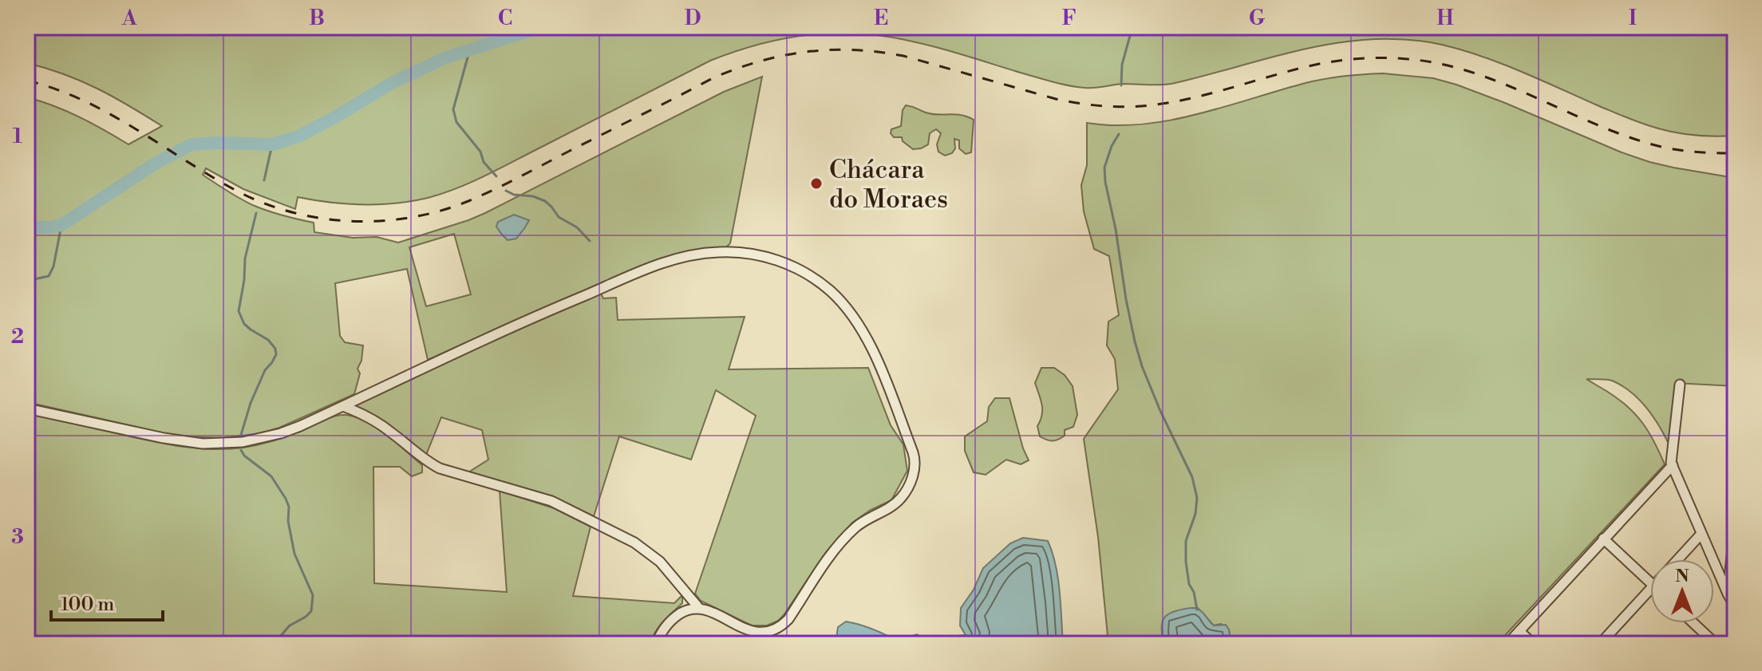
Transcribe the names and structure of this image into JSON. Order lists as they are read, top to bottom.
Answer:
{
  "places": ["Chácara do Moraes"],
  "scale_bar": "100 m",
  "north": "top",
  "grid": {
    "columns": [
      "A",
      "B",
      "C",
      "D",
      "E",
      "F",
      "G",
      "H",
      "I"
    ],
    "rows": ["1", "2", "3"]
  }
}
